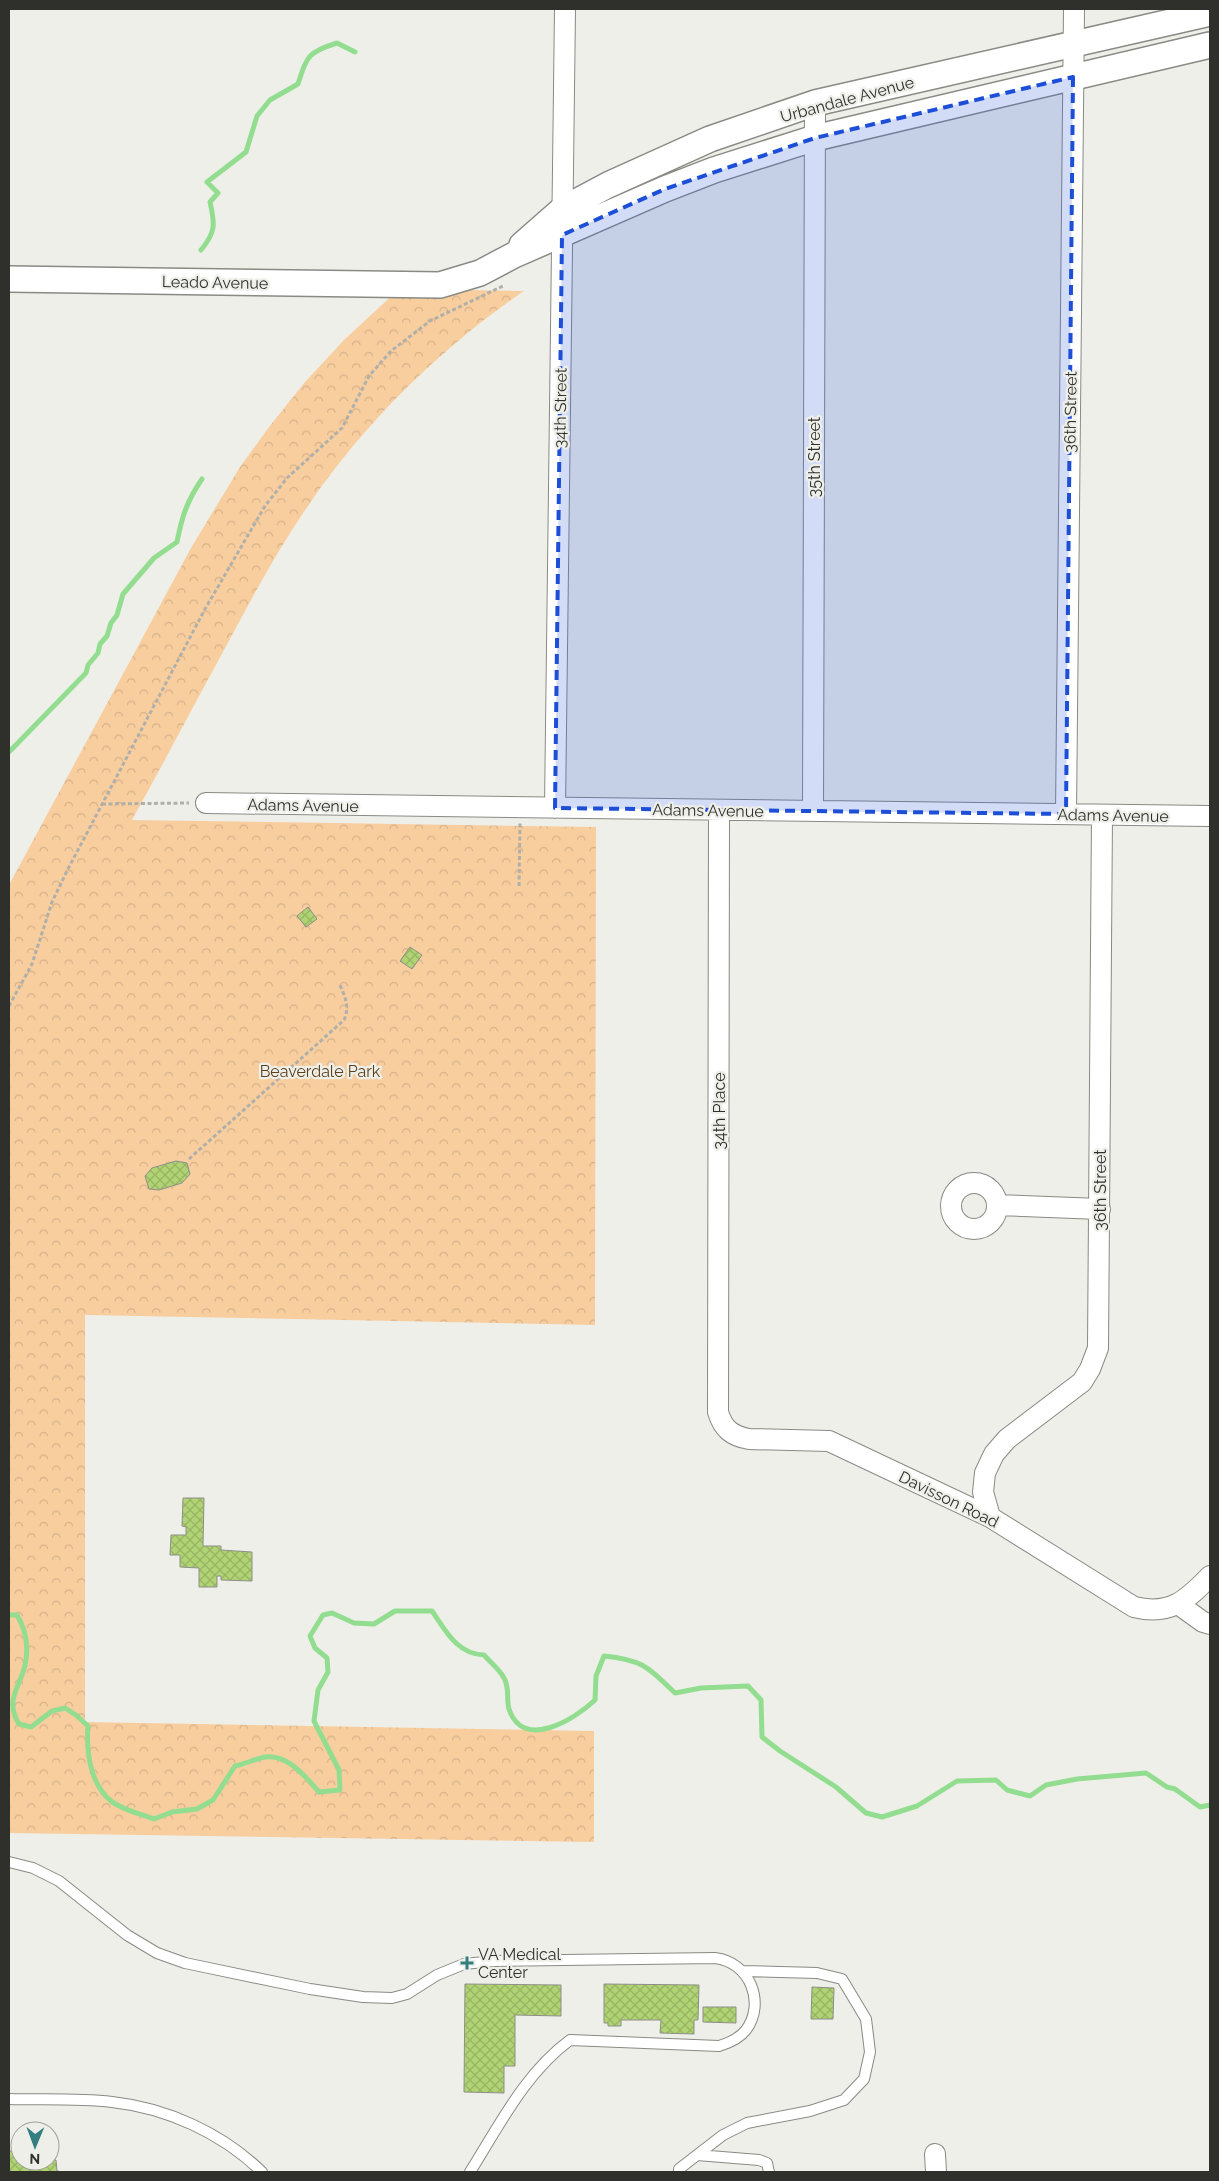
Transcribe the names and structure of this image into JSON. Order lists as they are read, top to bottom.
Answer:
{
  "streets": {
    "street": [
      "Urbandale Avenue",
      "Leado Avenue",
      "34th Street",
      "36th Street",
      "35th Street",
      "Adams Avenue",
      "34th Place",
      "Davisson Road"
    ]
  },
  "crossings": [
    ["Urbandale Avenue", "Leado Avenue"],
    ["Urbandale Avenue", "34th Street"],
    ["Urbandale Avenue", "36th Street"],
    ["Urbandale Avenue", "35th Street"],
    ["34th Street", "Adams Avenue"],
    ["36th Street", "Adams Avenue"],
    ["36th Street", "Davisson Road"],
    ["35th Street", "Adams Avenue"],
    ["Adams Avenue", "34th Place"],
    ["34th Place", "Davisson Road"]
  ],
  "parks": ["Beaverdale Park"],
  "places": {
    "health": ["VA Medical Center"]
  },
  "north": "bottom"
}
